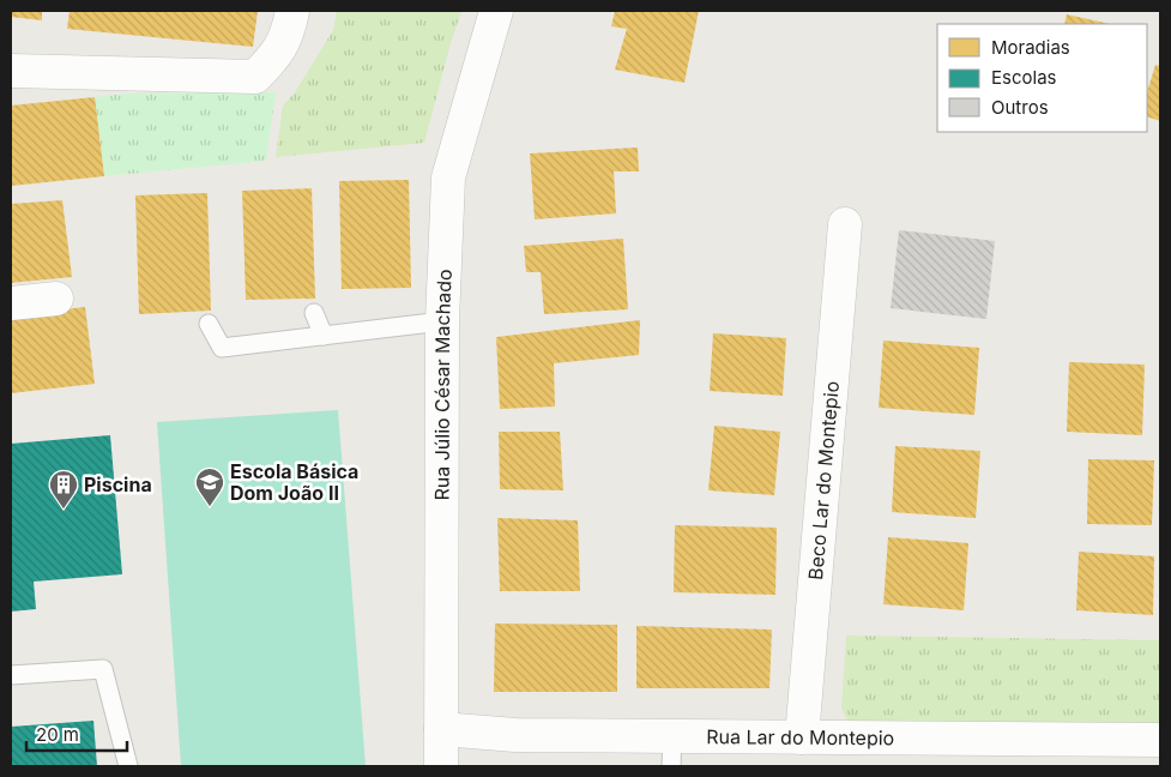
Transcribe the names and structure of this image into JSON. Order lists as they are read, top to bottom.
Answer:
{
  "streets": {
    "street": ["Rua Júlio César Machado", "Beco Lar do Montepio", "Rua Lar do Montepio"]
  },
  "crossings": [
    ["Rua Júlio César Machado", "Rua Lar do Montepio"],
    ["Beco Lar do Montepio", "Rua Lar do Montepio"]
  ],
  "places": {
    "school or university": ["Escola Básica Dom João II"],
    "building": ["Piscina"]
  },
  "legend": ["Moradias", "Escolas", "Outros"],
  "scale_bar": "20 m"
}
